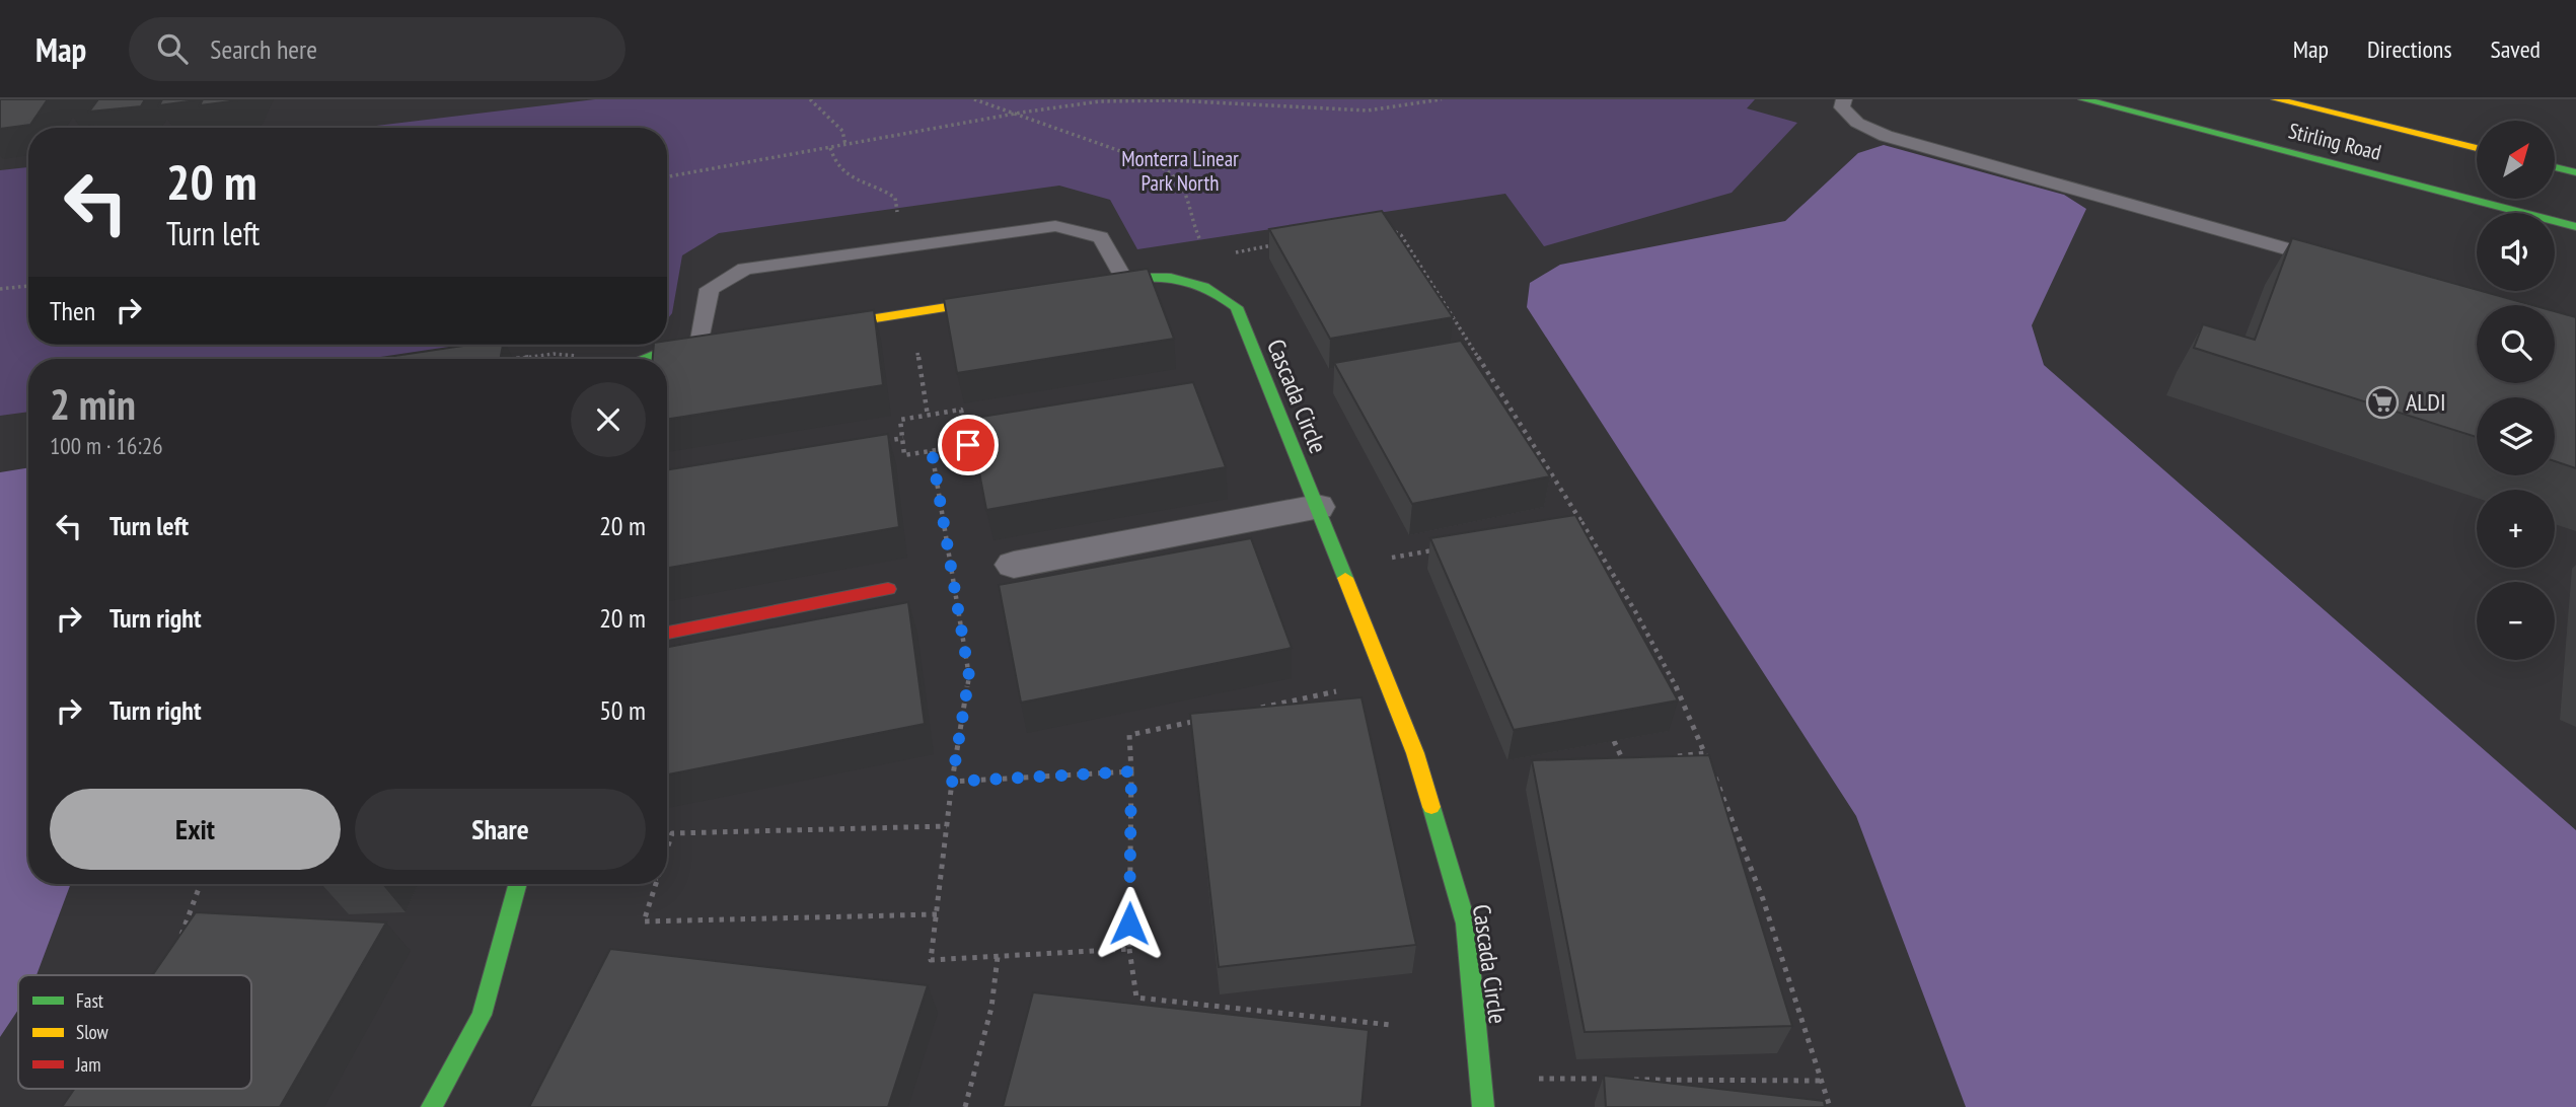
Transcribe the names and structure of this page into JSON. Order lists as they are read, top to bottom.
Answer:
{
  "streets": {
    "street": ["Stirling Road", "Cascada Circle"]
  },
  "parks": ["Monterra Linear Park North"],
  "places": {
    "supermarket": ["ALDI"]
  },
  "legend": ["Fast", "Slow", "Jam"],
  "north": "top right",
  "page": {
    "header": "Map",
    "search": "Search here",
    "nav": ["Map", "Directions", "Saved"],
    "map_buttons": ["+", "−"],
    "turn": ["20 m", "Turn left"],
    "then": "Then",
    "heading": ["2 min", "100 m · 16:26"],
    "list": [
      {
        "name": "Turn left",
        "value": "20 m"
      },
      {
        "name": "Turn right",
        "value": "20 m"
      },
      {
        "name": "Turn right",
        "value": "50 m"
      }
    ],
    "buttons": ["Exit", "Share"]
  }
}
